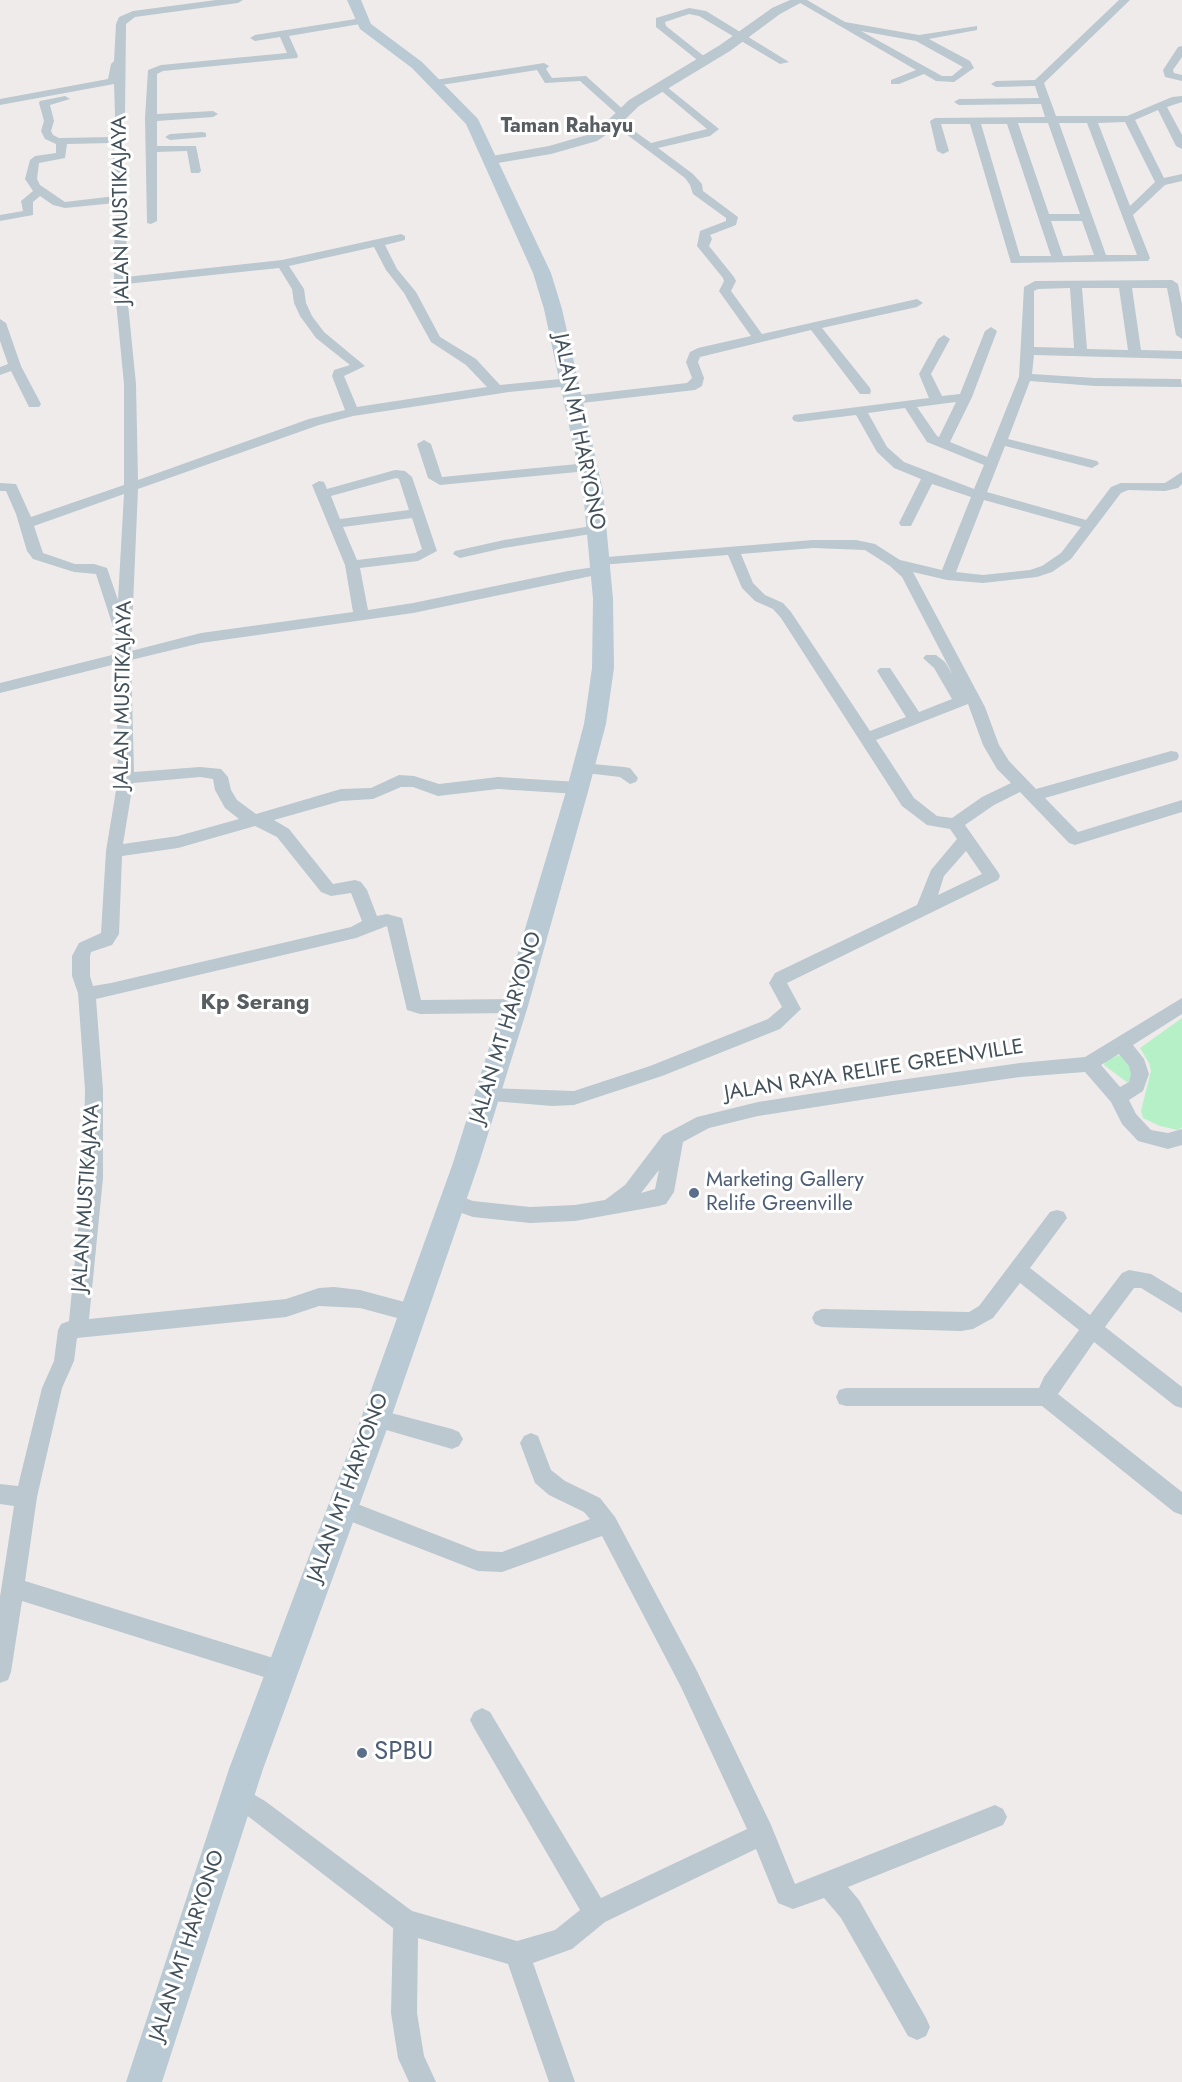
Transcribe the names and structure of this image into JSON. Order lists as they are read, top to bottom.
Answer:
{
  "streets": {
    "main road": ["JALAN MT HARYONO"],
    "street": ["JALAN MUSTIKAJAYA", "JALAN RAYA RELIFE GREENVILLE"]
  },
  "crossings": [
    ["JALAN MT HARYONO", "JALAN RAYA RELIFE GREENVILLE"]
  ],
  "districts": ["Taman Rahayu", "Kp Serang"],
  "places": ["Marketing Gallery Relife Greenville", "SPBU"]
}
